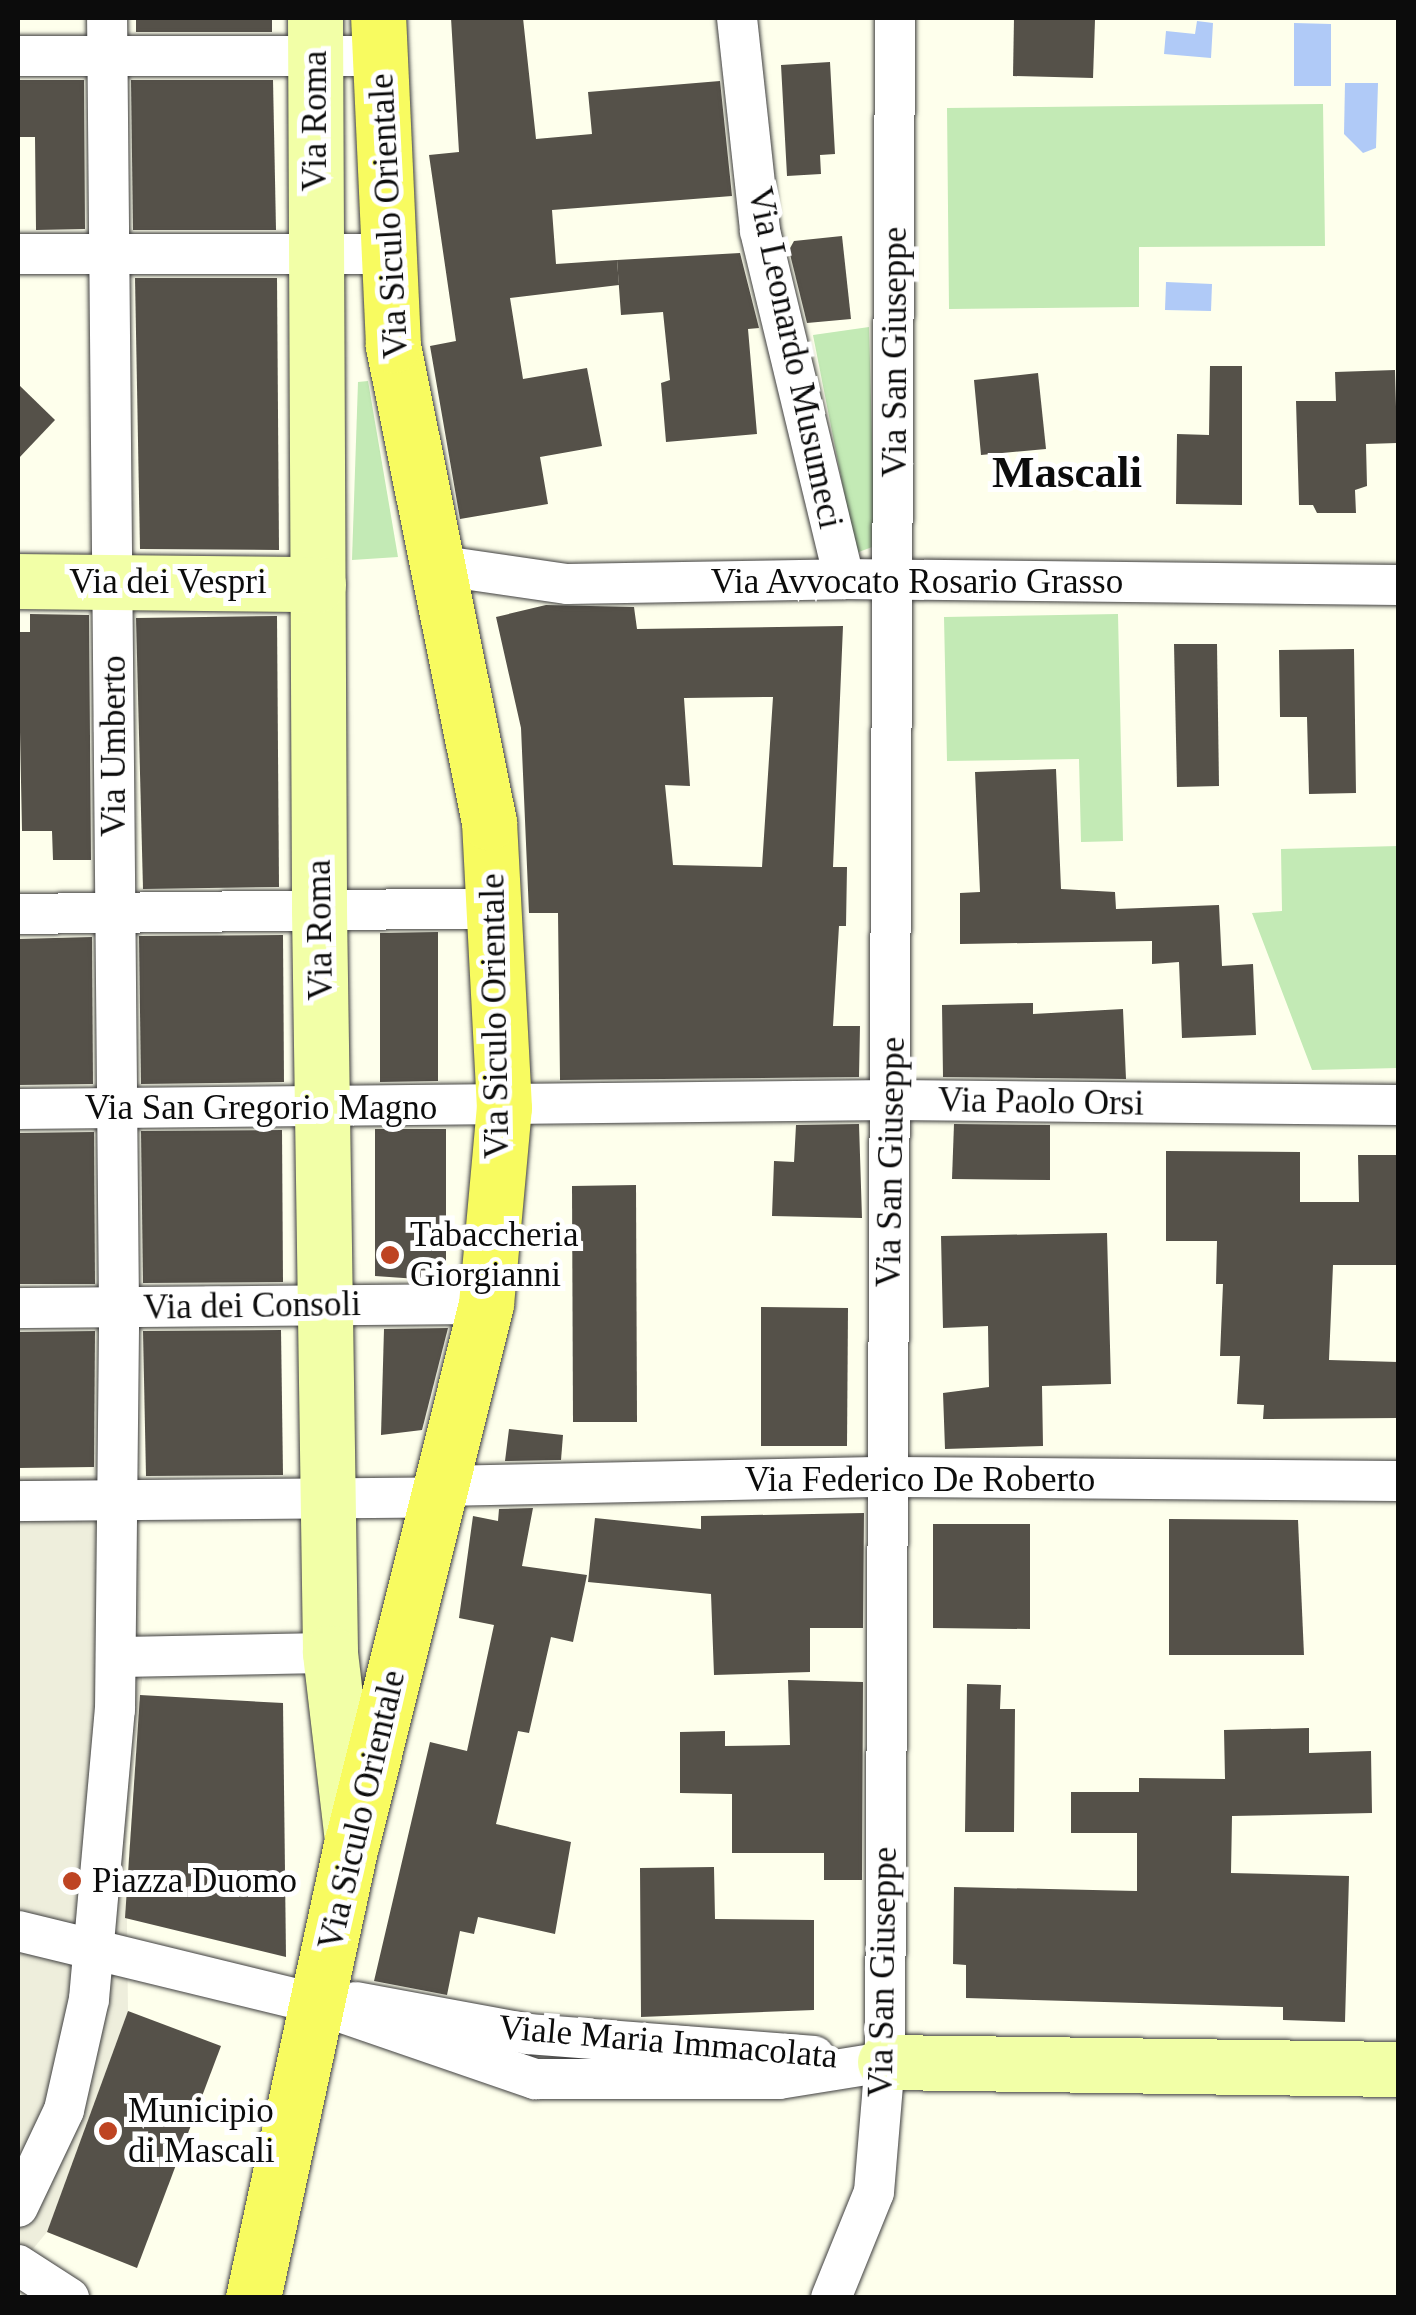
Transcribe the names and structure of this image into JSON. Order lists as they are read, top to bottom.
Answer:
{
  "streets": {
    "main road": ["Via Siculo Orientale"],
    "street": [
      "Via Roma",
      "Via San Giuseppe",
      "Via Leonardo Musumeci",
      "Via dei Vespri",
      "Via Avvocato Rosario Grasso",
      "Via Umberto",
      "Via Paolo Orsi",
      "Via San Gregorio Magno",
      "Via dei Consoli",
      "Via Federico De Roberto",
      "Viale Maria Immacolata"
    ]
  },
  "crossings": [
    ["Via Roma", "Via Siculo Orientale"],
    ["Via Roma", "Via dei Vespri"],
    ["Via Roma", "Via San Gregorio Magno"],
    ["Via Roma", "Via dei Consoli"],
    ["Via Roma", "Via Federico De Roberto"],
    ["Via Siculo Orientale", "Via Avvocato Rosario Grasso"],
    ["Via Siculo Orientale", "Via Paolo Orsi"],
    ["Via Siculo Orientale", "Via San Gregorio Magno"],
    ["Via Siculo Orientale", "Via dei Consoli"],
    ["Via Siculo Orientale", "Via Federico De Roberto"],
    ["Via Siculo Orientale", "Viale Maria Immacolata"],
    ["Via San Giuseppe", "Via Avvocato Rosario Grasso"],
    ["Via San Giuseppe", "Via Paolo Orsi"],
    ["Via San Giuseppe", "Via Federico De Roberto"],
    ["Via San Giuseppe", "Viale Maria Immacolata"],
    ["Via Leonardo Musumeci", "Via Avvocato Rosario Grasso"],
    ["Via dei Vespri", "Via Umberto"],
    ["Via Umberto", "Via San Gregorio Magno"],
    ["Via Umberto", "Via dei Consoli"],
    ["Via Umberto", "Via Federico De Roberto"],
    ["Via Umberto", "Viale Maria Immacolata"],
    ["Via Paolo Orsi", "Via San Gregorio Magno"]
  ],
  "districts": ["Mascali"],
  "places": ["Tabaccheria Giorgianni", "Piazza Duomo", "Municipio di Mascali"]
}
